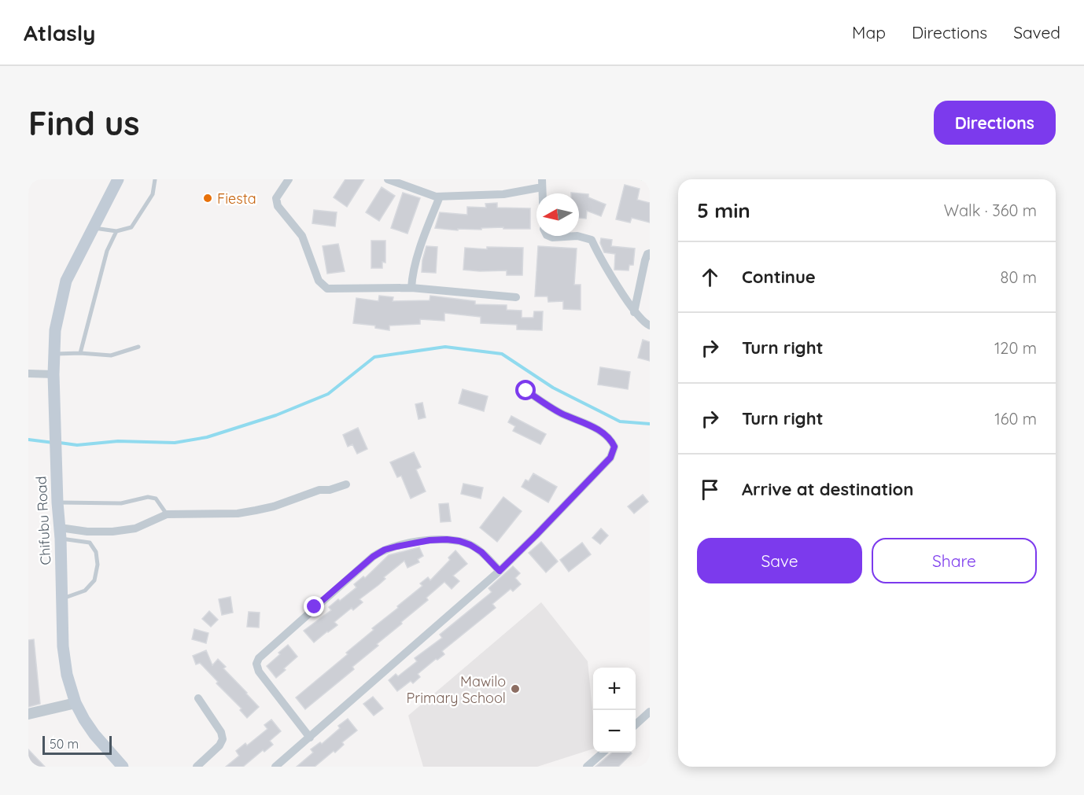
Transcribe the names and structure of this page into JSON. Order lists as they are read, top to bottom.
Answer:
{
  "streets": {
    "main road": ["Chifubu Road"]
  },
  "places": ["Fiesta", "Mawilo Primary School"],
  "scale_bar": "50 m",
  "north": "left",
  "page": {
    "header": "Atlasly",
    "nav": ["Map", "Directions", "Saved"],
    "buttons": [
      "Directions",
      ["Save", "Share"]
    ],
    "title": "Find us",
    "heading": ["5 min", "Walk · 360 m"],
    "list": [
      ["Continue", "80 m"],
      ["Turn right", "120 m"],
      ["Turn right", "160 m"],
      "Arrive at destination"
    ],
    "map_buttons": ["+", "−"],
    "scale": "50 m"
  }
}
